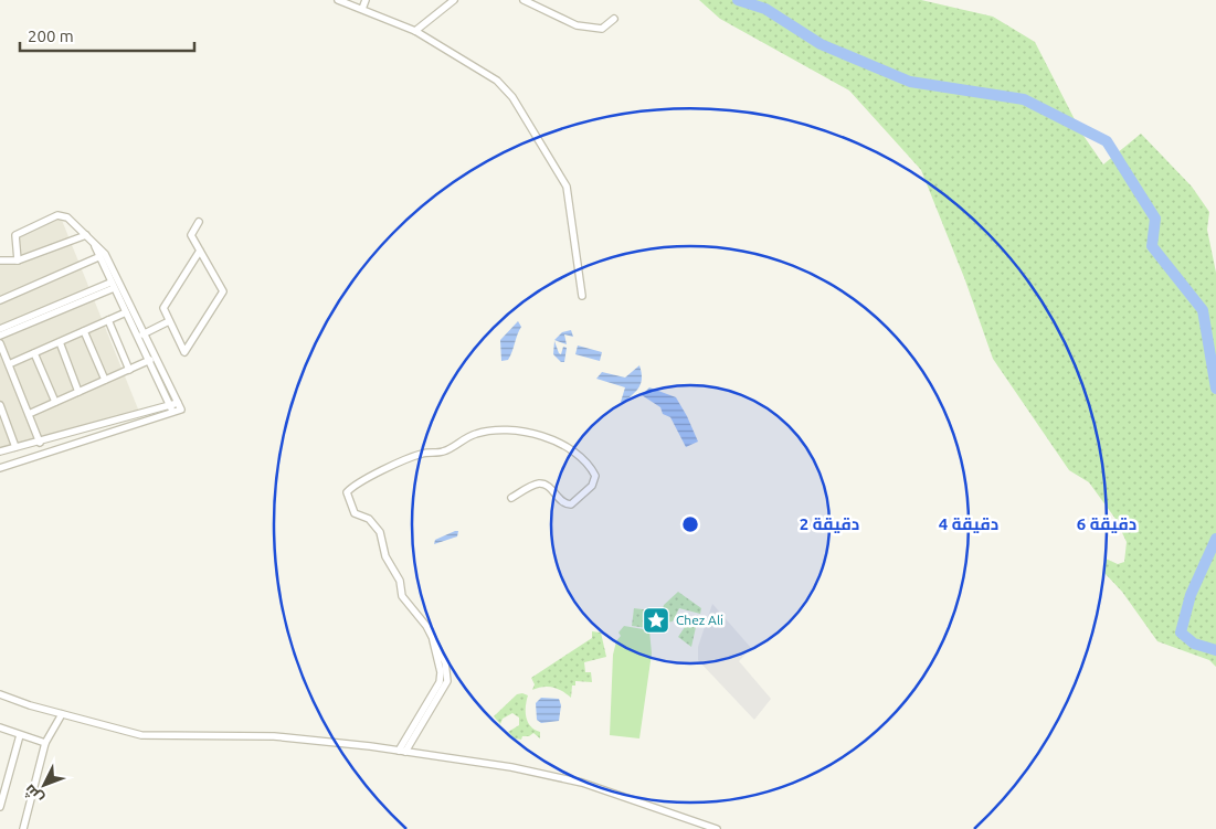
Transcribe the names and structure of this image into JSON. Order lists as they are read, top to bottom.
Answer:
{
  "places": {
    "place": ["Chez Ali"]
  },
  "scale_bar": "200 m",
  "north": "bottom left",
  "rings": ["2 دقيقة", "4 دقيقة", "6 دقيقة"]
}
